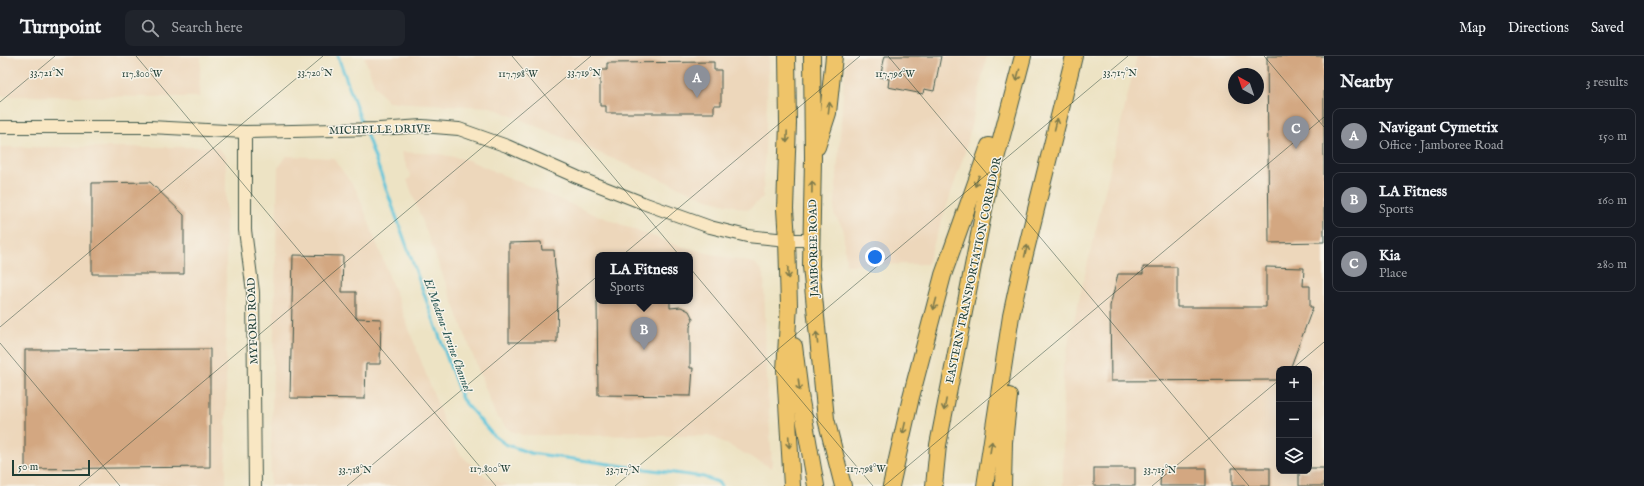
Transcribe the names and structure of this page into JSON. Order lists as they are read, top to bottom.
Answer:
{
  "streets": {
    "highway": ["JAMBOREE ROAD", "EASTERN TRANSPORTATION CORRIDOR"],
    "street": ["MICHELLE DRIVE", "MYFORD ROAD"]
  },
  "crossings": [
    ["MICHELLE DRIVE", "JAMBOREE ROAD"],
    ["MICHELLE DRIVE", "MYFORD ROAD"]
  ],
  "water": ["El Modena-Irvine Channel"],
  "scale_bar": "50 m",
  "north": "top left",
  "page": {
    "header": "Turnpoint",
    "search": "Search here",
    "nav": ["Map", "Directions", "Saved"],
    "heading": ["Nearby", "3 results"],
    "pins": ["A", "C", "B"],
    "list": [
      {
        "mark": "A",
        "name": "Navigant Cymetrix",
        "note": "Office · Jamboree Road",
        "value": "150 m"
      },
      {
        "mark": "B",
        "name": "LA Fitness",
        "note": "Sports",
        "value": "160 m"
      },
      {
        "mark": "C",
        "name": "Kia",
        "note": "Place",
        "value": "280 m"
      }
    ],
    "popup": ["LA Fitness", "Sports"],
    "map_buttons": ["+", "−"],
    "scale": "50 m"
  },
  "coordinates": [
    "33.721°N",
    "33.720°N",
    "33.719°N",
    "33.717°N",
    "117.800°W",
    "117.798°W",
    "117.796°W",
    "33.718°N",
    "33.715°N"
  ]
}
